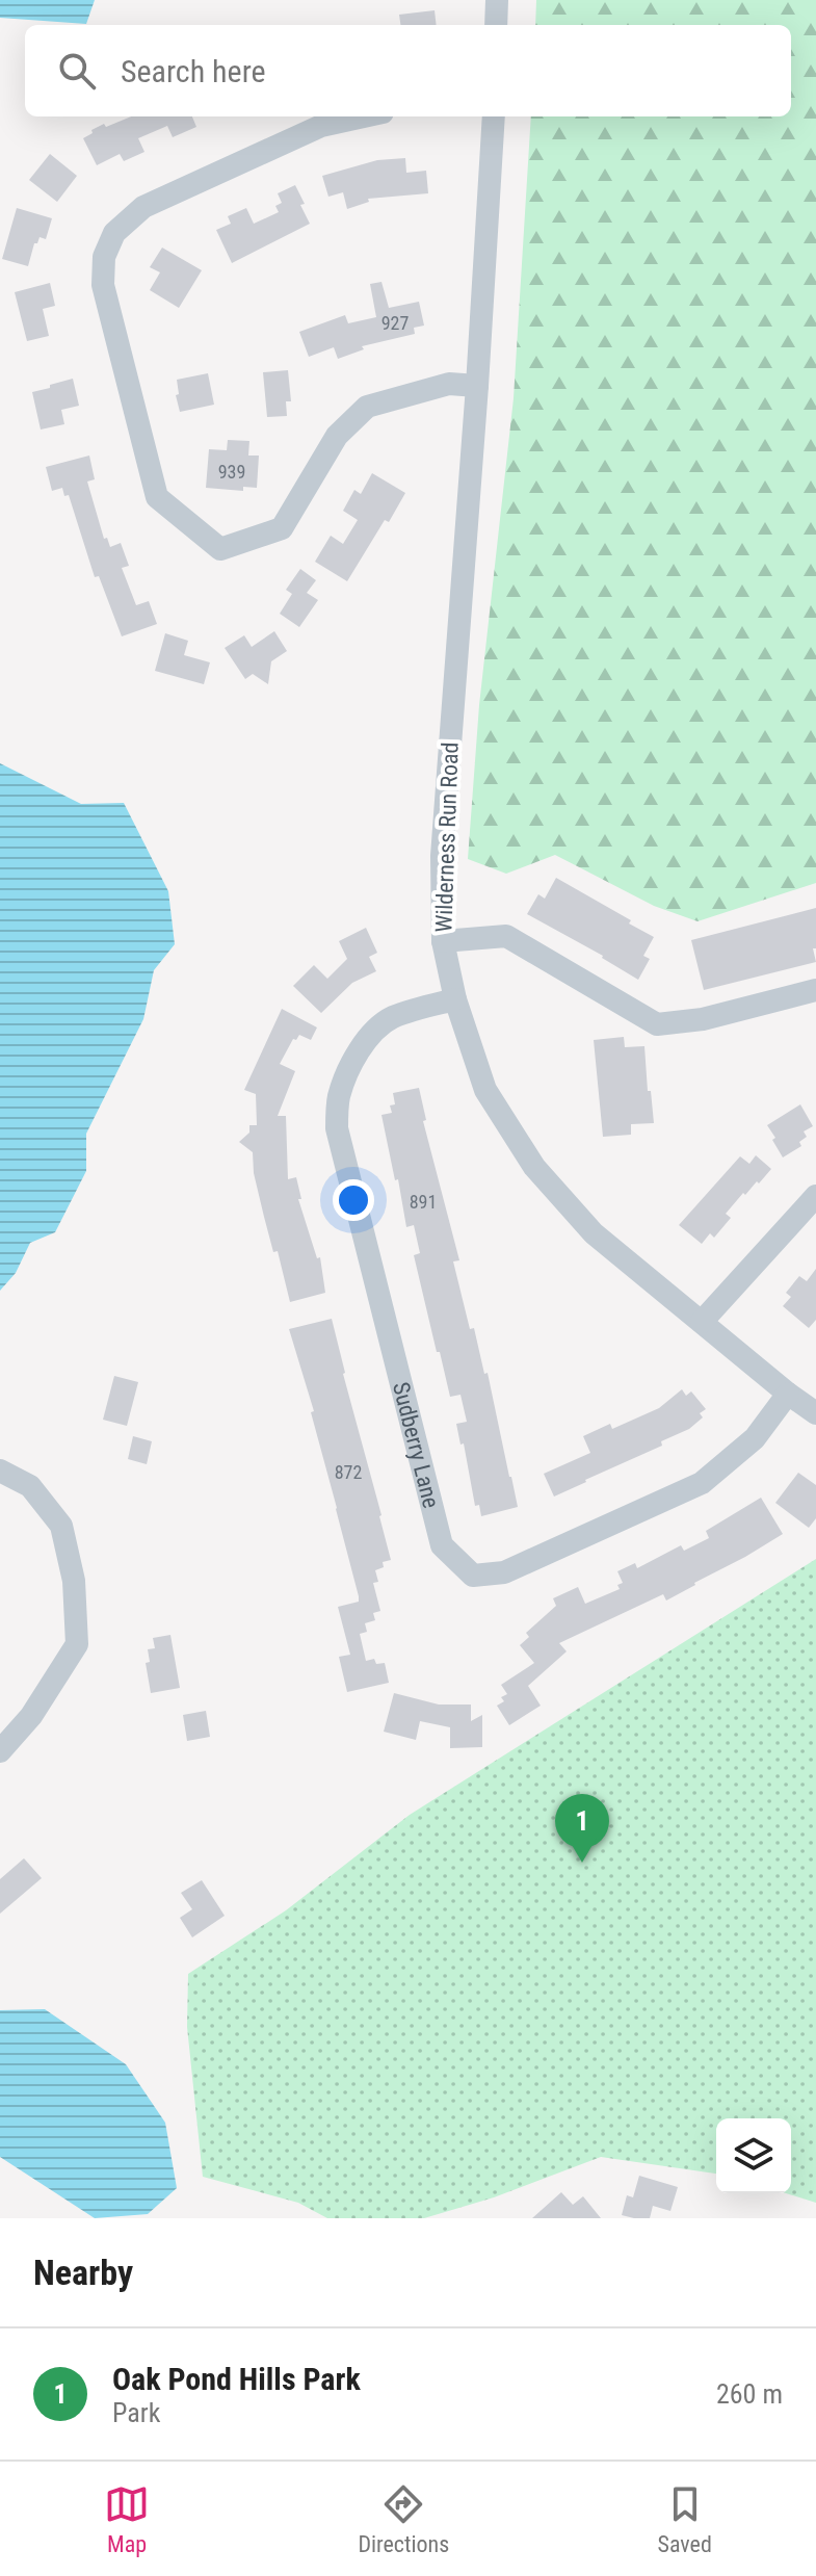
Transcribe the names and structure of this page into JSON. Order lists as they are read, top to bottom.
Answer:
{
  "streets": {
    "street": ["Wilderness Run Road", "Sudberry Lane"]
  },
  "crossings": [
    ["Wilderness Run Road", "Sudberry Lane"]
  ],
  "house_numbers": [
    "927",
    "939",
    "891",
    "872"
  ],
  "page": {
    "search": "Search here",
    "pins": "1",
    "heading": "Nearby",
    "list": [
      {
        "mark": "1",
        "name": "Oak Pond Hills Park",
        "note": "Park",
        "value": "260 m"
      }
    ],
    "nav": ["Map", "Directions", "Saved"]
  }
}
